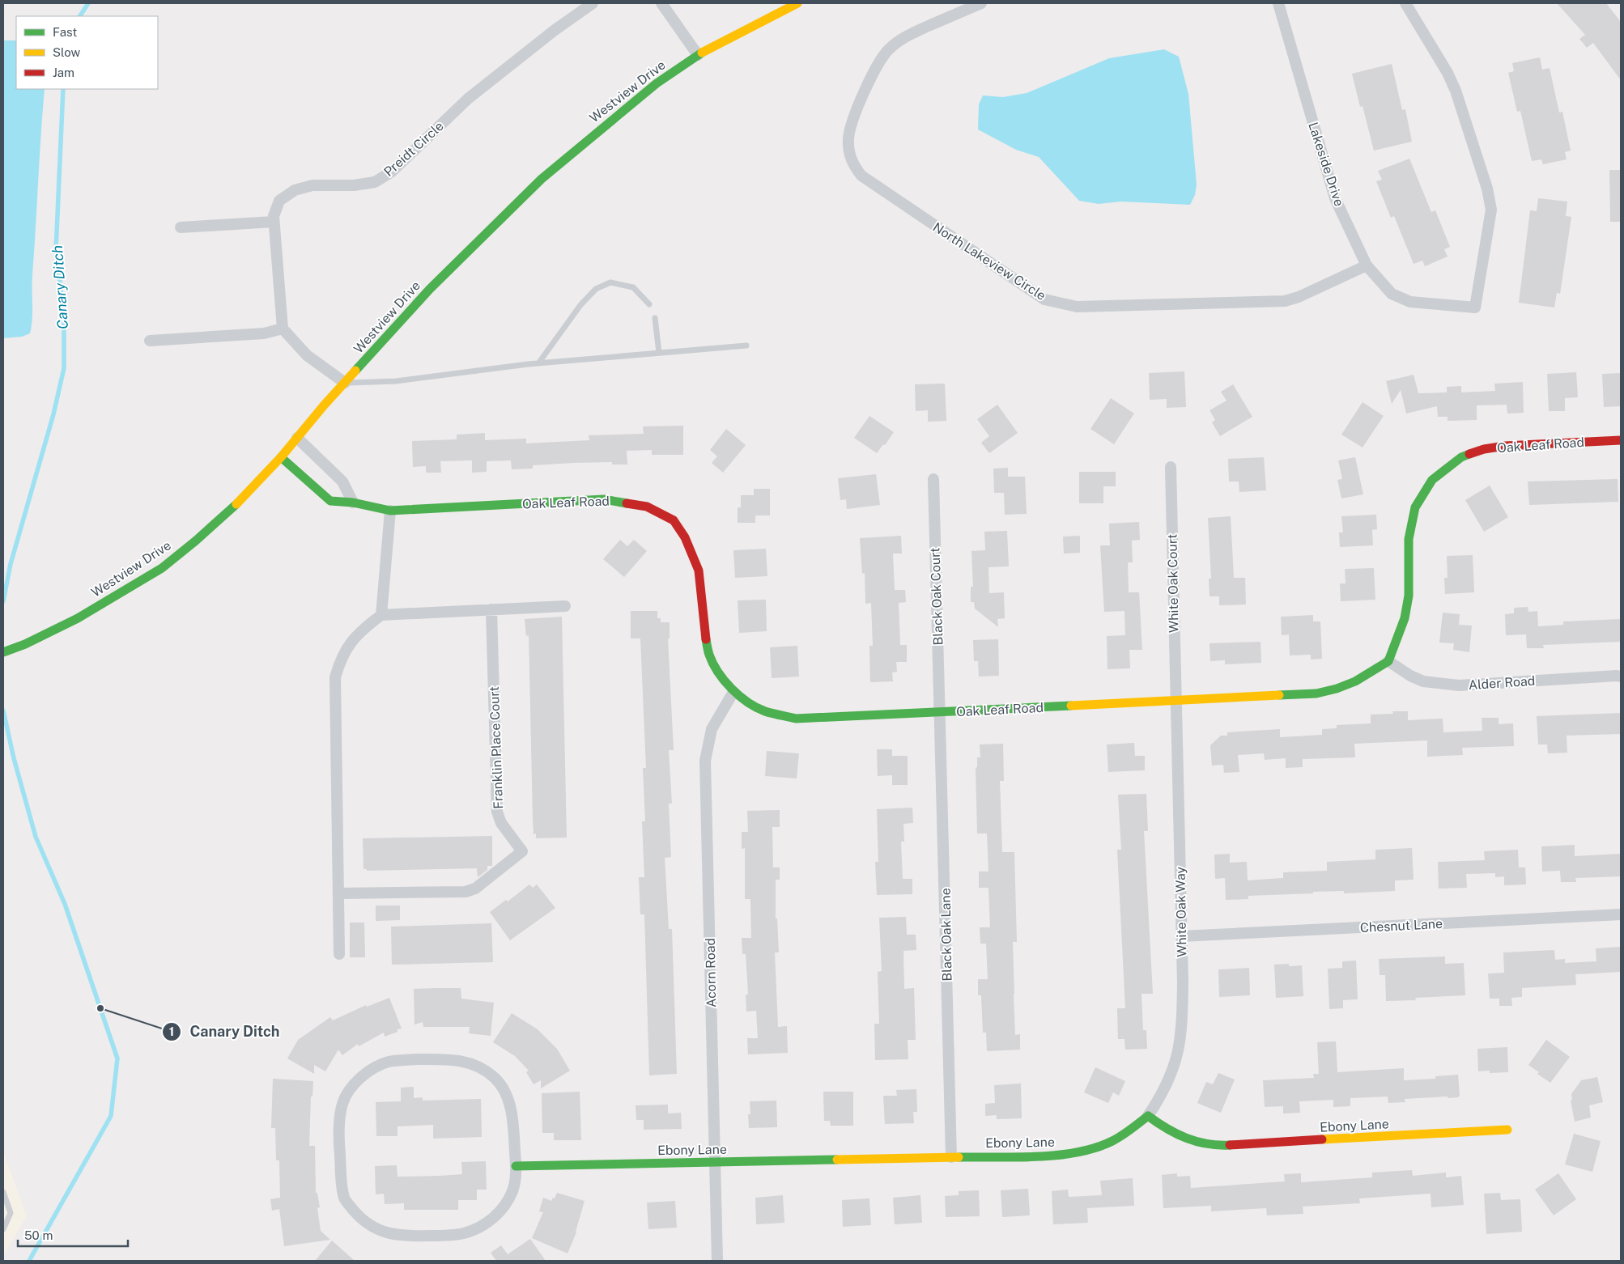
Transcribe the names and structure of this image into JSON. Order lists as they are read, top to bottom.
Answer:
{
  "streets": {
    "street": [
      "Westview Drive",
      "Preidt Circle",
      "Lakeside Drive",
      "North Lakeview Circle",
      "Oak Leaf Road",
      "White Oak Court",
      "Black Oak Court",
      "Alder Road",
      "Franklin Place Court",
      "White Oak Way",
      "Chesnut Lane",
      "Black Oak Lane",
      "Acorn Road",
      "Ebony Lane"
    ]
  },
  "crossings": [
    ["Westview Drive", "Oak Leaf Road"],
    ["Lakeside Drive", "North Lakeview Circle"],
    ["Oak Leaf Road", "White Oak Court"],
    ["Oak Leaf Road", "Black Oak Court"],
    ["Oak Leaf Road", "Alder Road"],
    ["Oak Leaf Road", "White Oak Way"],
    ["Oak Leaf Road", "Black Oak Lane"],
    ["Oak Leaf Road", "Acorn Road"],
    ["White Oak Court", "White Oak Way"],
    ["Black Oak Court", "Black Oak Lane"],
    ["White Oak Way", "Chesnut Lane"],
    ["White Oak Way", "Ebony Lane"],
    ["Black Oak Lane", "Ebony Lane"],
    ["Acorn Road", "Ebony Lane"]
  ],
  "water": ["Canary Ditch"],
  "places": ["Canary Ditch"],
  "legend": ["Fast", "Slow", "Jam"],
  "scale_bar": "50 m"
}
